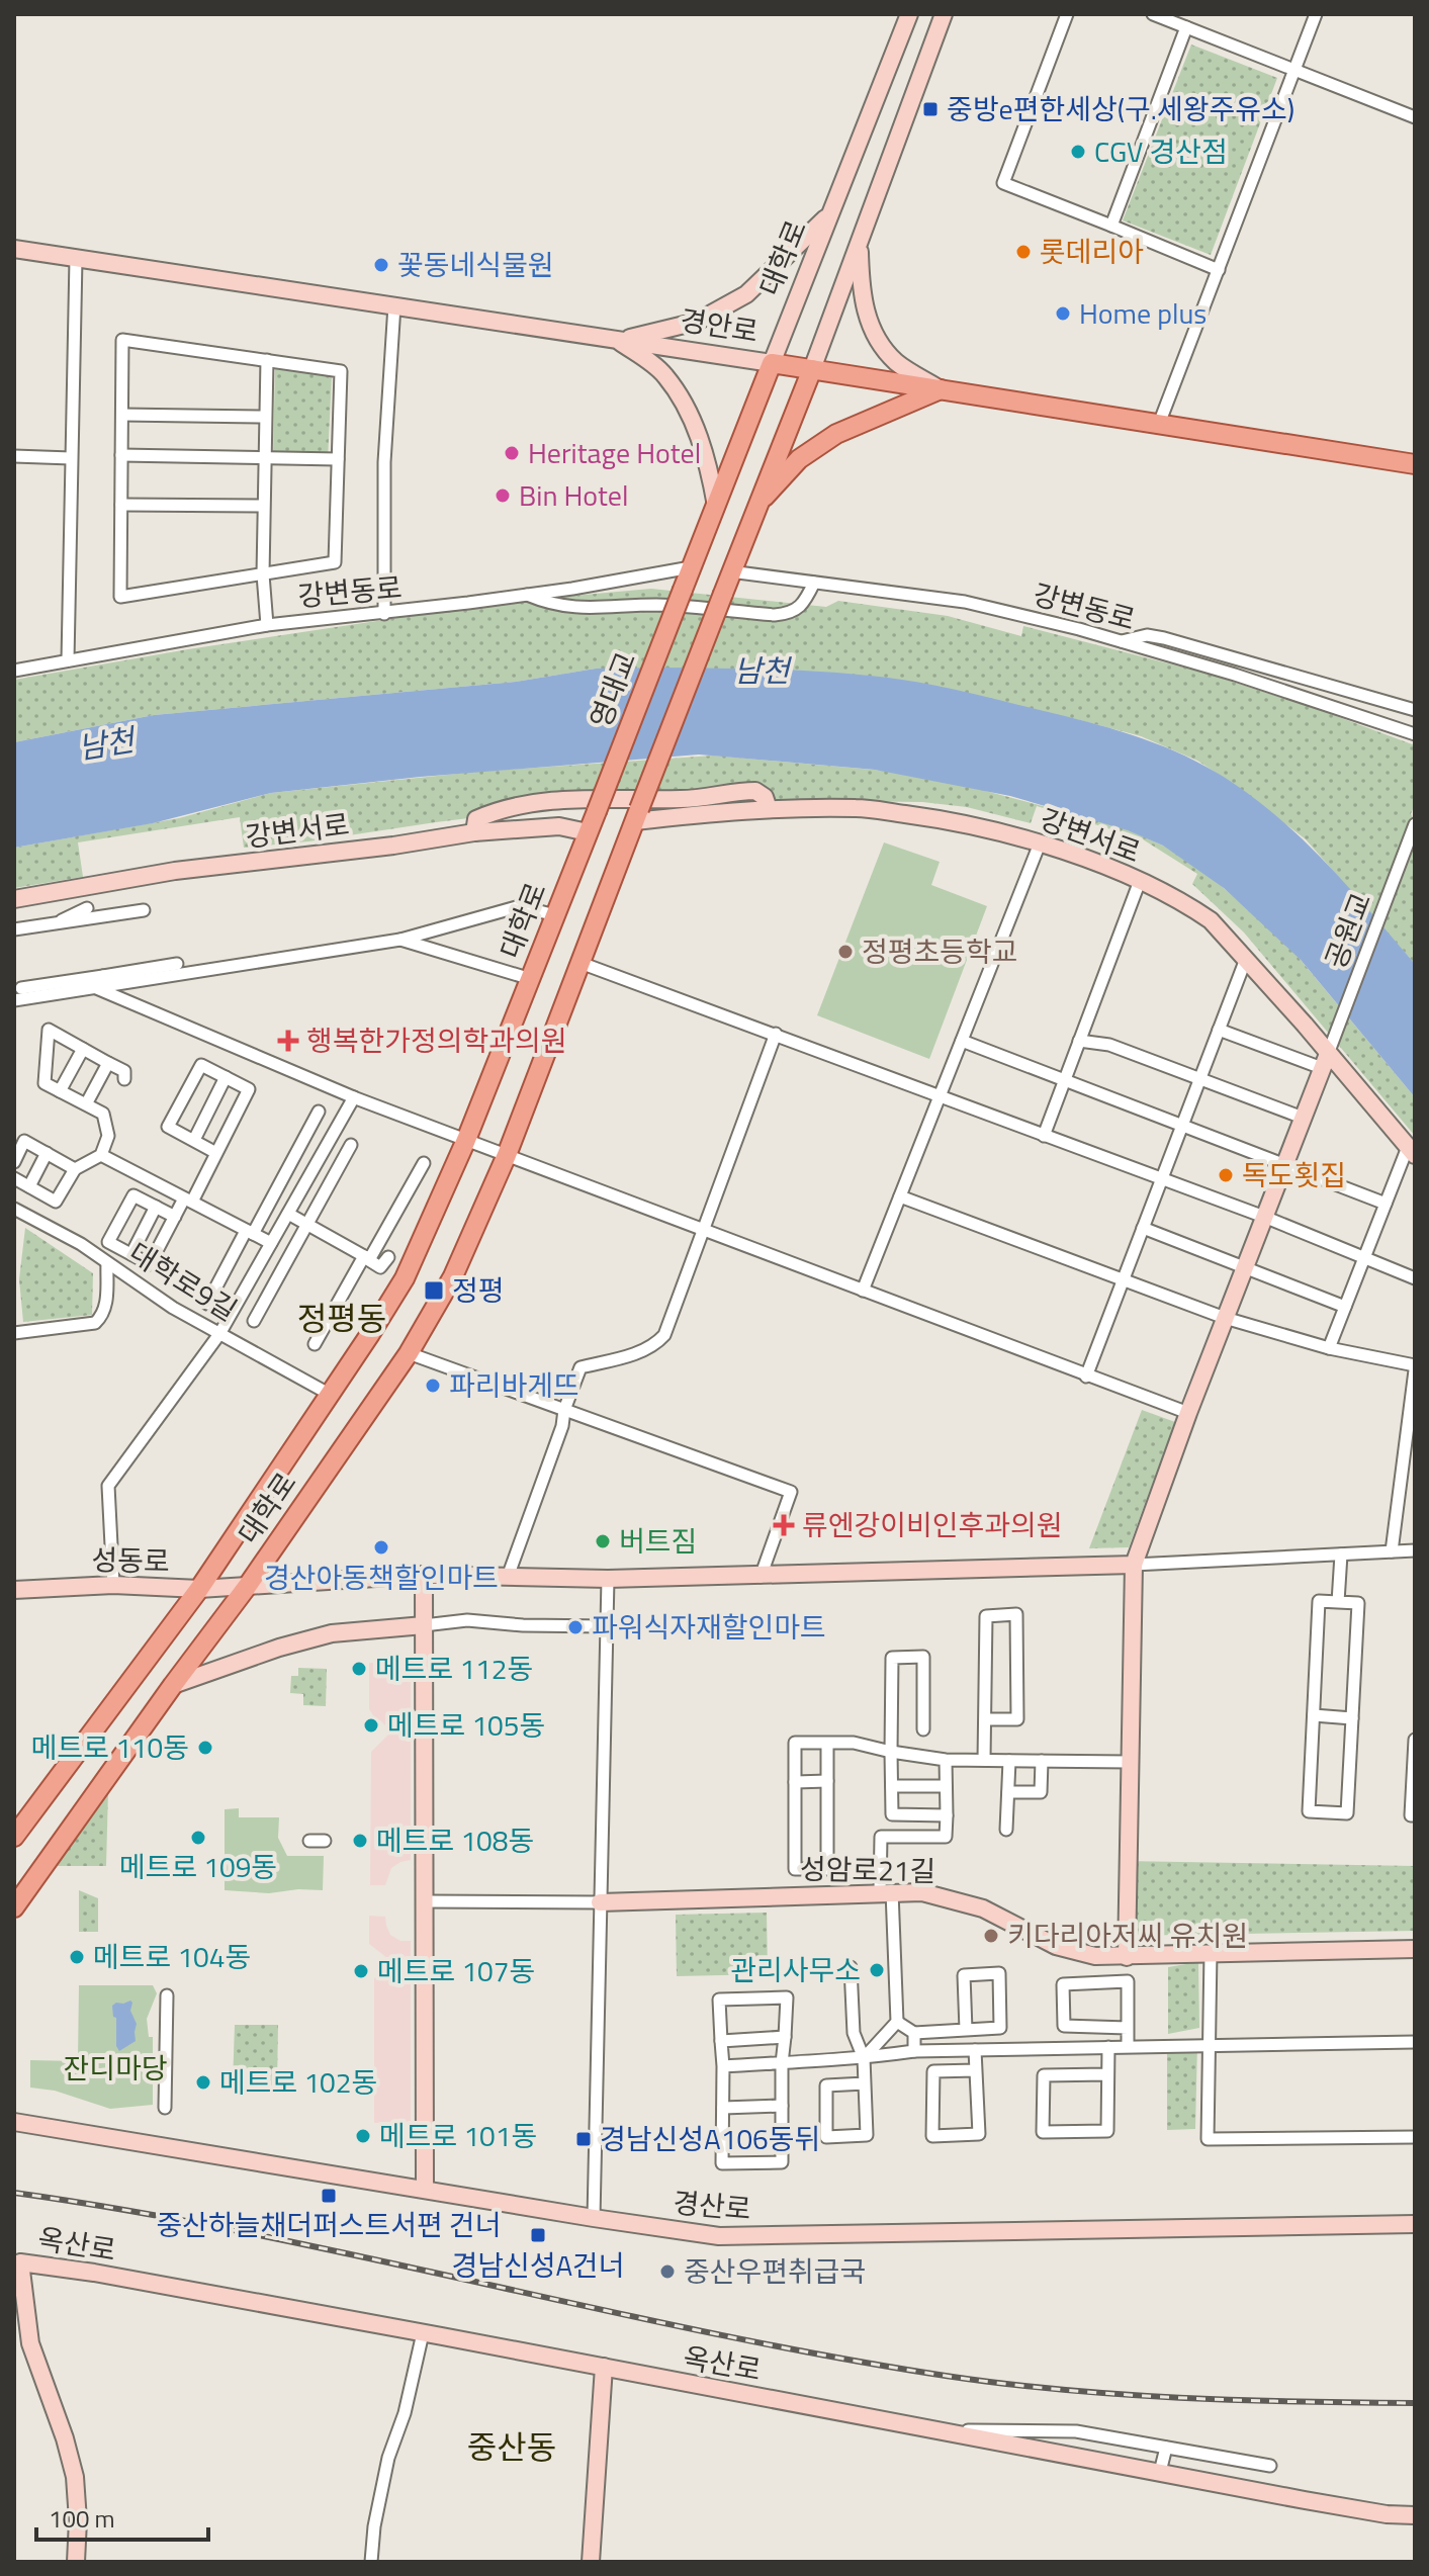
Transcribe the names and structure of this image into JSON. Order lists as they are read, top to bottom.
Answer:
{
  "streets": {
    "main road": ["대학로", "경안로", "영대교"],
    "street": [
      "강변동로",
      "강변서로",
      "공원교",
      "대학로9길",
      "성동로",
      "성암로21길",
      "경산로",
      "옥산로"
    ]
  },
  "crossings": [
    ["대학로", "경안로"],
    ["대학로", "강변동로"],
    ["대학로", "영대교"],
    ["대학로", "강변서로"],
    ["대학로", "대학로9길"],
    ["대학로", "성동로"],
    ["강변동로", "영대교"],
    ["강변서로", "공원교"]
  ],
  "districts": ["정평동", "중산동"],
  "water": ["남천"],
  "parks": ["잔디마당"],
  "places": {
    "transit": [
      "중방e편한세상(구.세왕주유소)",
      "정평",
      "경남신성A106동뒤",
      "중산하늘채더퍼스트서편 건너",
      "경남신성A건너"
    ],
    "other": [
      "CGV 경산점",
      "롯데리아",
      "꽃동네식물원",
      "Home plus",
      "Heritage Hotel",
      "Bin Hotel",
      "정평초등학교",
      "독도횟집",
      "파리바게뜨",
      "버트짐",
      "경산아동책할인마트",
      "파워식자재할인마트",
      "메트로 112동",
      "메트로 105동",
      "메트로 110동",
      "메트로 109동",
      "메트로 108동",
      "키다리아저씨 유치원",
      "메트로 104동",
      "관리사무소",
      "메트로 107동",
      "메트로 102동",
      "메트로 101동",
      "중산우편취급국"
    ],
    "health": ["행복한가정의학과의원", "류엔강이비인후과의원"]
  },
  "scale_bar": "100 m"
}
